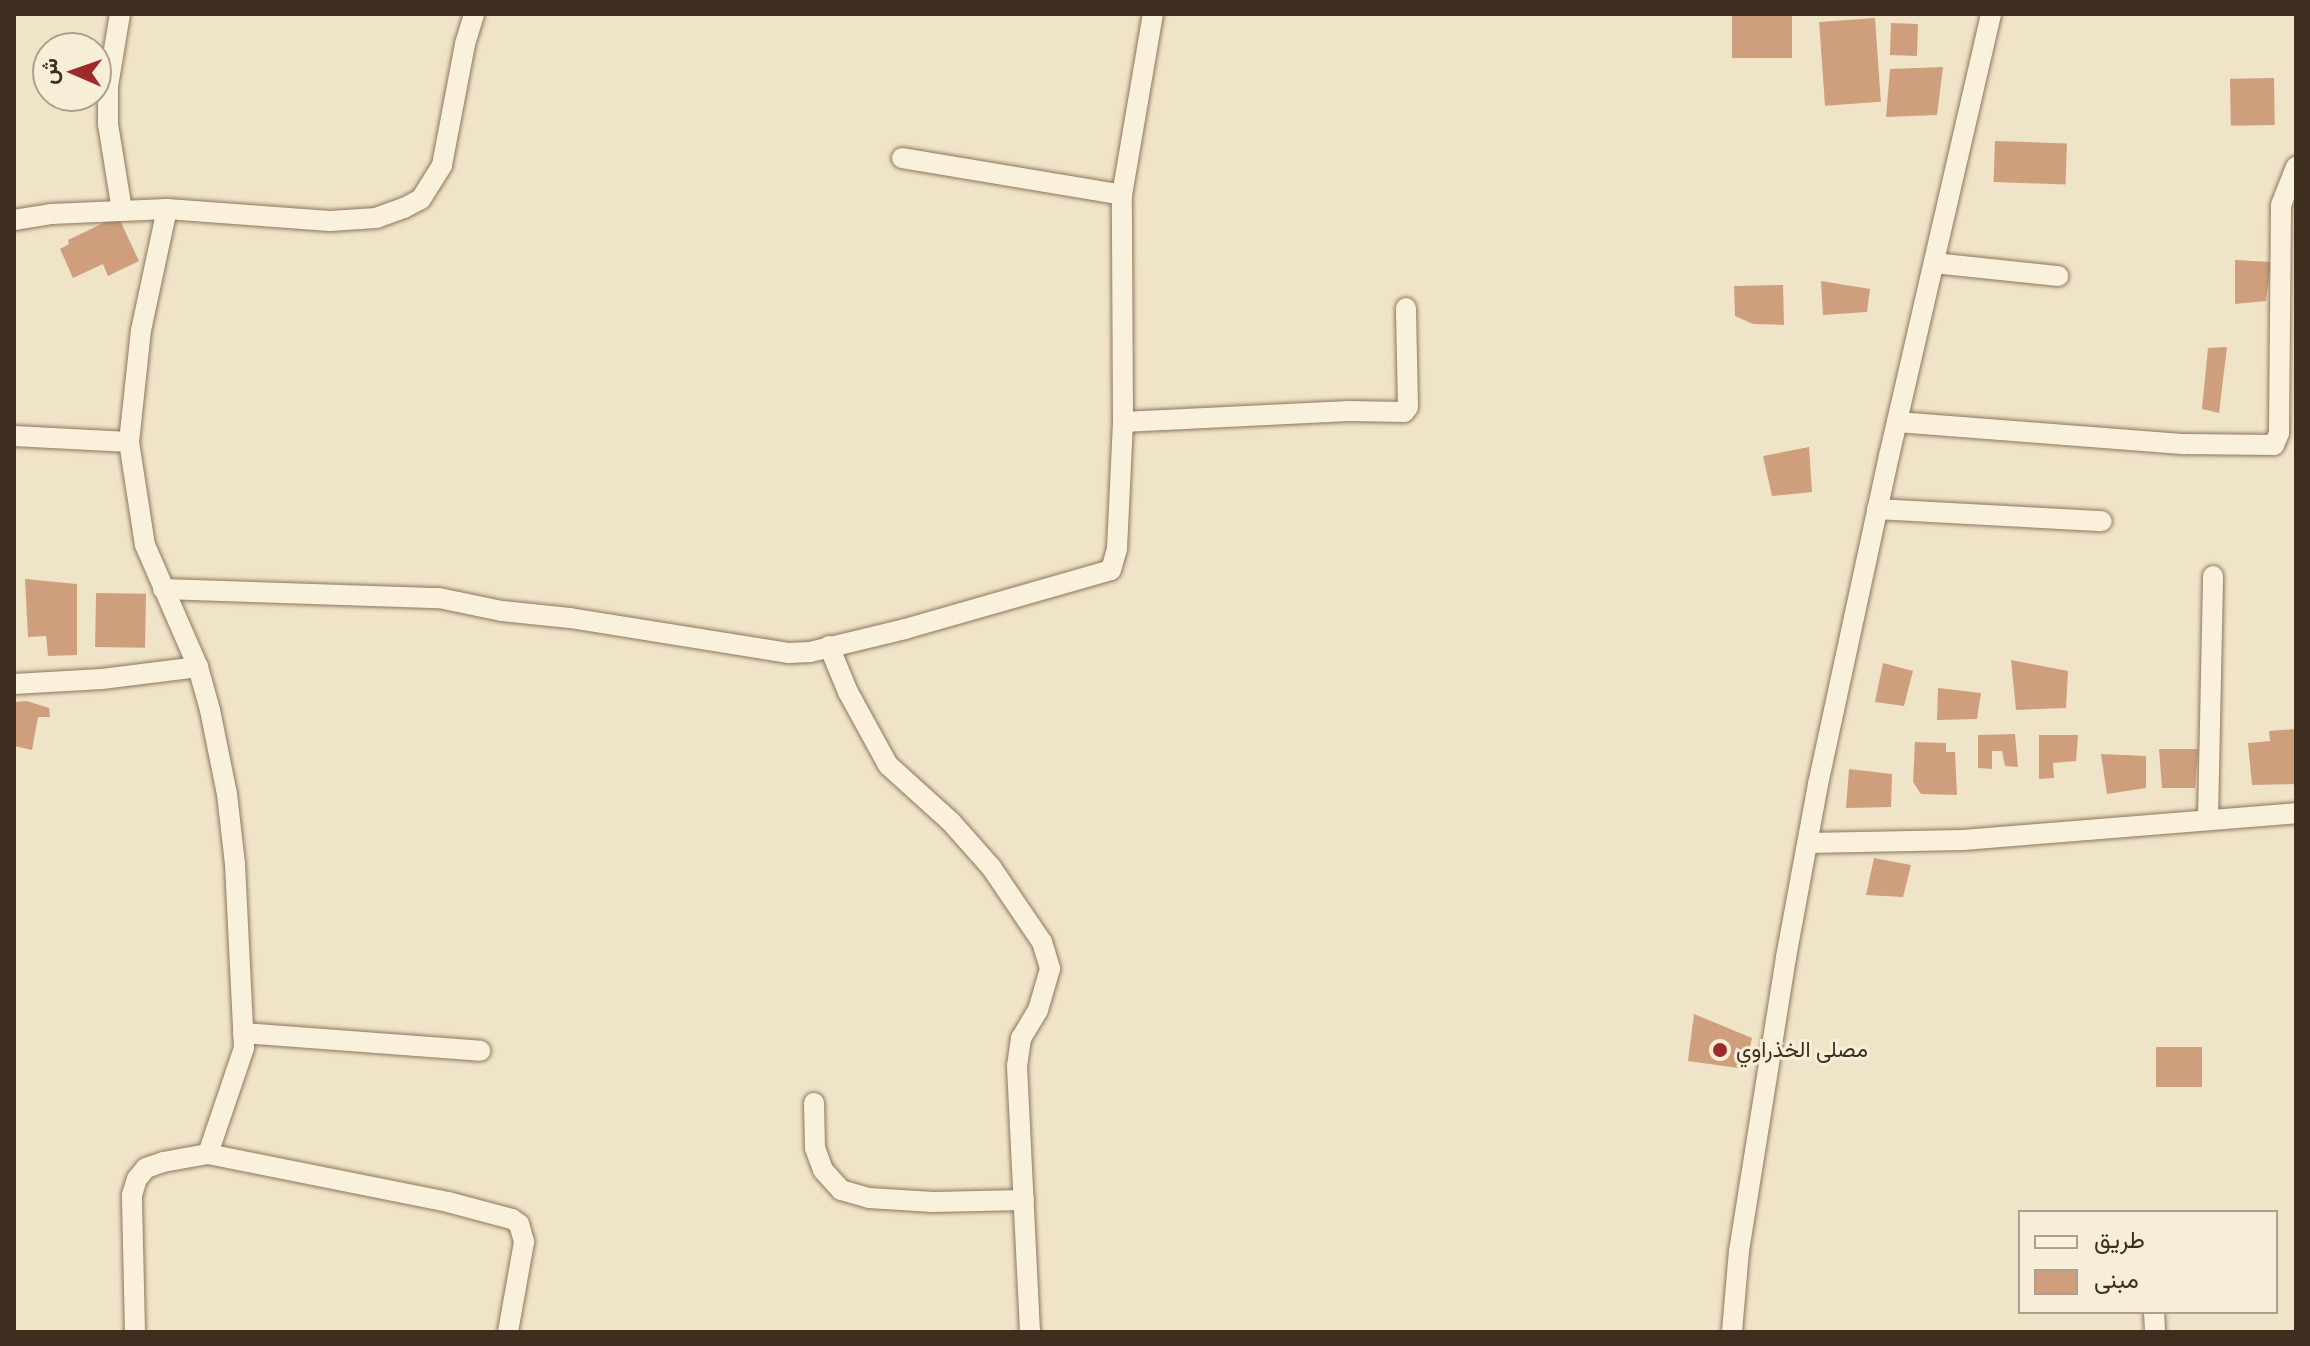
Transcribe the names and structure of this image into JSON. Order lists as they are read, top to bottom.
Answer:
{
  "places": ["مصلى الخذراوي"],
  "legend": ["طريق", "مبنى"],
  "north": "left"
}
